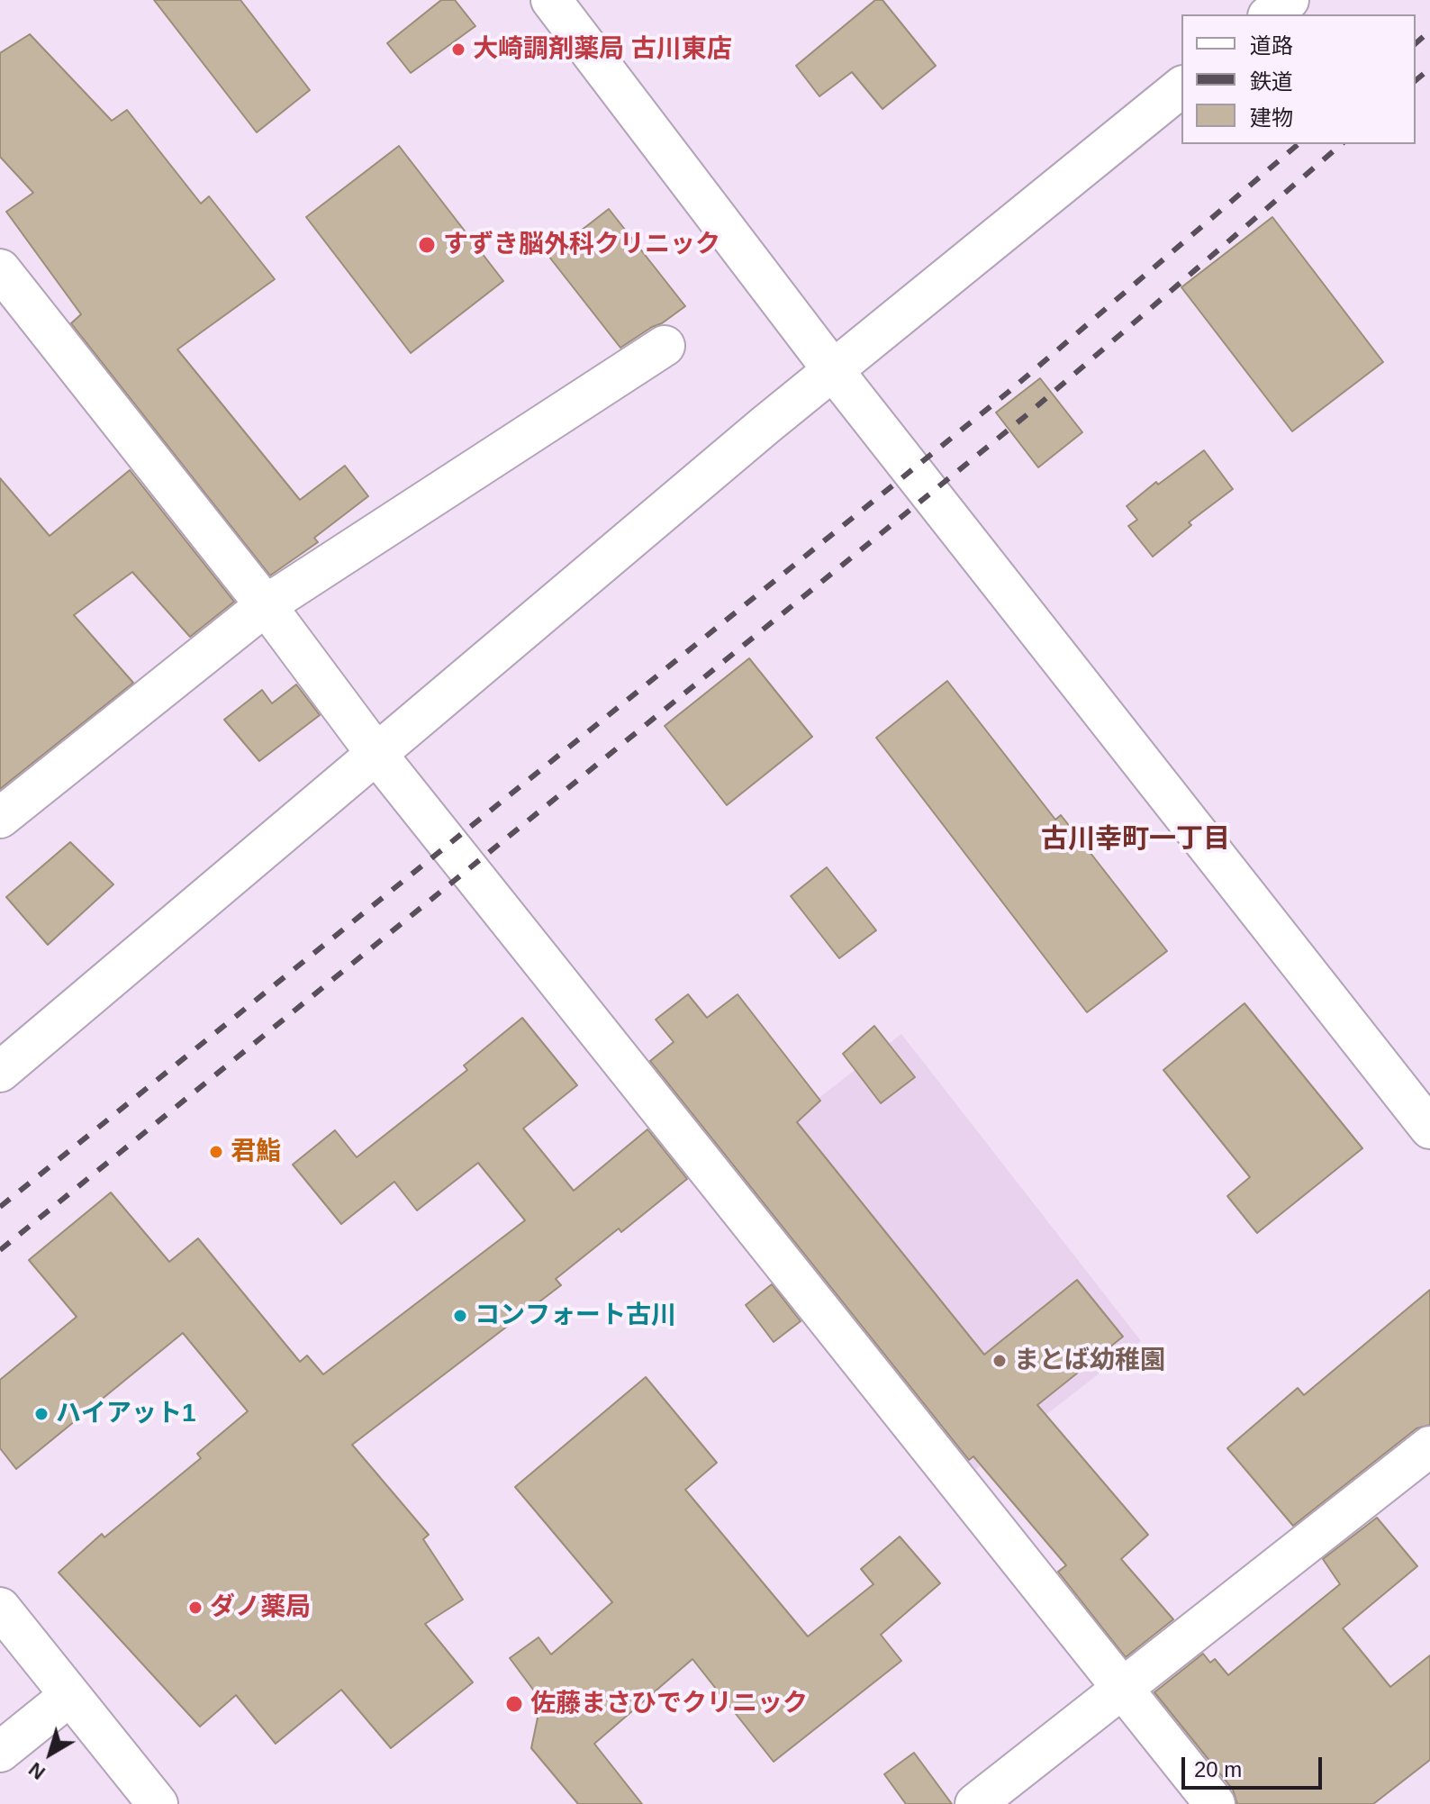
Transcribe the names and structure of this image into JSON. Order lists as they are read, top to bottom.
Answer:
{
  "districts": ["古川幸町一丁目"],
  "places": [
    "大崎調剤薬局 古川東店",
    "すずき脳外科クリニック",
    "君鮨",
    "コンフォート古川",
    "まとば幼稚園",
    "ハイアット1",
    "ダノ薬局",
    "佐藤まさひでクリニック"
  ],
  "legend": ["道路", "鉄道", "建物"],
  "scale_bar": "20 m",
  "north": "bottom left"
}
